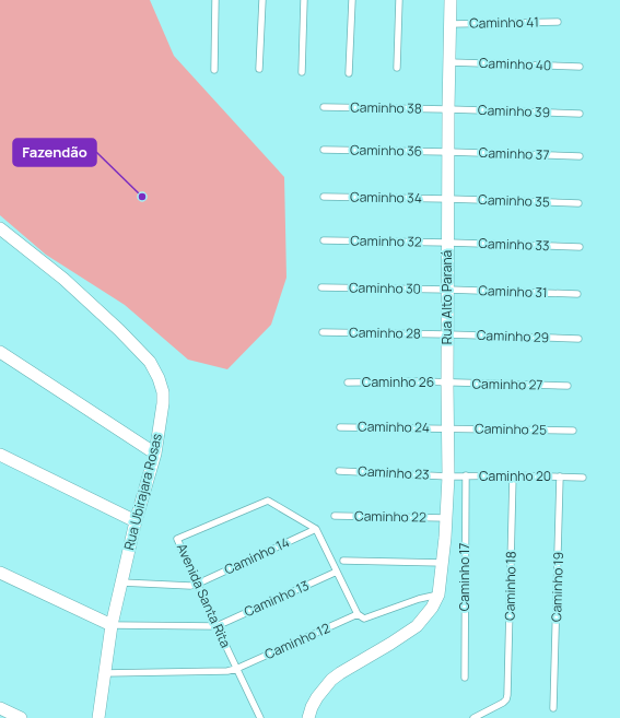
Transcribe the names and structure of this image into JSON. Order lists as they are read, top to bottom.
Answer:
{
  "streets": {
    "street": ["Rua Alto Paraná", "Rua Ubirajara Rosas"],
    "lane": [
      "Caminho 41",
      "Caminho 40",
      "Caminho 38",
      "Caminho 39",
      "Caminho 36",
      "Caminho 37",
      "Caminho 34",
      "Caminho 35",
      "Caminho 32",
      "Caminho 33",
      "Caminho 30",
      "Caminho 31",
      "Caminho 28",
      "Caminho 29",
      "Caminho 26",
      "Caminho 27",
      "Caminho 24",
      "Caminho 25",
      "Caminho 23",
      "Caminho 20",
      "Caminho 22",
      "Caminho 14",
      "Caminho 17",
      "Caminho 18",
      "Caminho 19",
      "Avenida Santa Rita",
      "Caminho 13",
      "Caminho 12"
    ]
  },
  "crossings": [
    ["Caminho 41", "Rua Alto Paraná"],
    ["Caminho 40", "Rua Alto Paraná"],
    ["Caminho 38", "Caminho 39"],
    ["Caminho 38", "Rua Alto Paraná"],
    ["Caminho 39", "Rua Alto Paraná"],
    ["Caminho 36", "Caminho 37"],
    ["Caminho 36", "Rua Alto Paraná"],
    ["Caminho 37", "Rua Alto Paraná"],
    ["Caminho 34", "Caminho 35"],
    ["Caminho 34", "Rua Alto Paraná"],
    ["Caminho 35", "Rua Alto Paraná"],
    ["Caminho 32", "Caminho 33"],
    ["Caminho 32", "Rua Alto Paraná"],
    ["Caminho 33", "Rua Alto Paraná"],
    ["Caminho 30", "Caminho 31"],
    ["Caminho 30", "Rua Alto Paraná"],
    ["Caminho 31", "Rua Alto Paraná"],
    ["Rua Alto Paraná", "Caminho 28"],
    ["Rua Alto Paraná", "Caminho 29"],
    ["Rua Alto Paraná", "Caminho 26"],
    ["Rua Alto Paraná", "Caminho 27"],
    ["Rua Alto Paraná", "Caminho 24"],
    ["Rua Alto Paraná", "Caminho 25"],
    ["Rua Alto Paraná", "Caminho 23"],
    ["Rua Alto Paraná", "Caminho 20"],
    ["Rua Alto Paraná", "Caminho 22"],
    ["Caminho 28", "Caminho 29"],
    ["Caminho 26", "Caminho 27"],
    ["Caminho 24", "Caminho 25"],
    ["Caminho 23", "Caminho 20"],
    ["Caminho 20", "Caminho 17"],
    ["Caminho 20", "Caminho 18"],
    ["Caminho 20", "Caminho 19"],
    ["Rua Ubirajara Rosas", "Caminho 12"],
    ["Caminho 14", "Avenida Santa Rita"],
    ["Avenida Santa Rita", "Caminho 13"],
    ["Avenida Santa Rita", "Caminho 12"]
  ],
  "places": ["Fazendão"]
}
